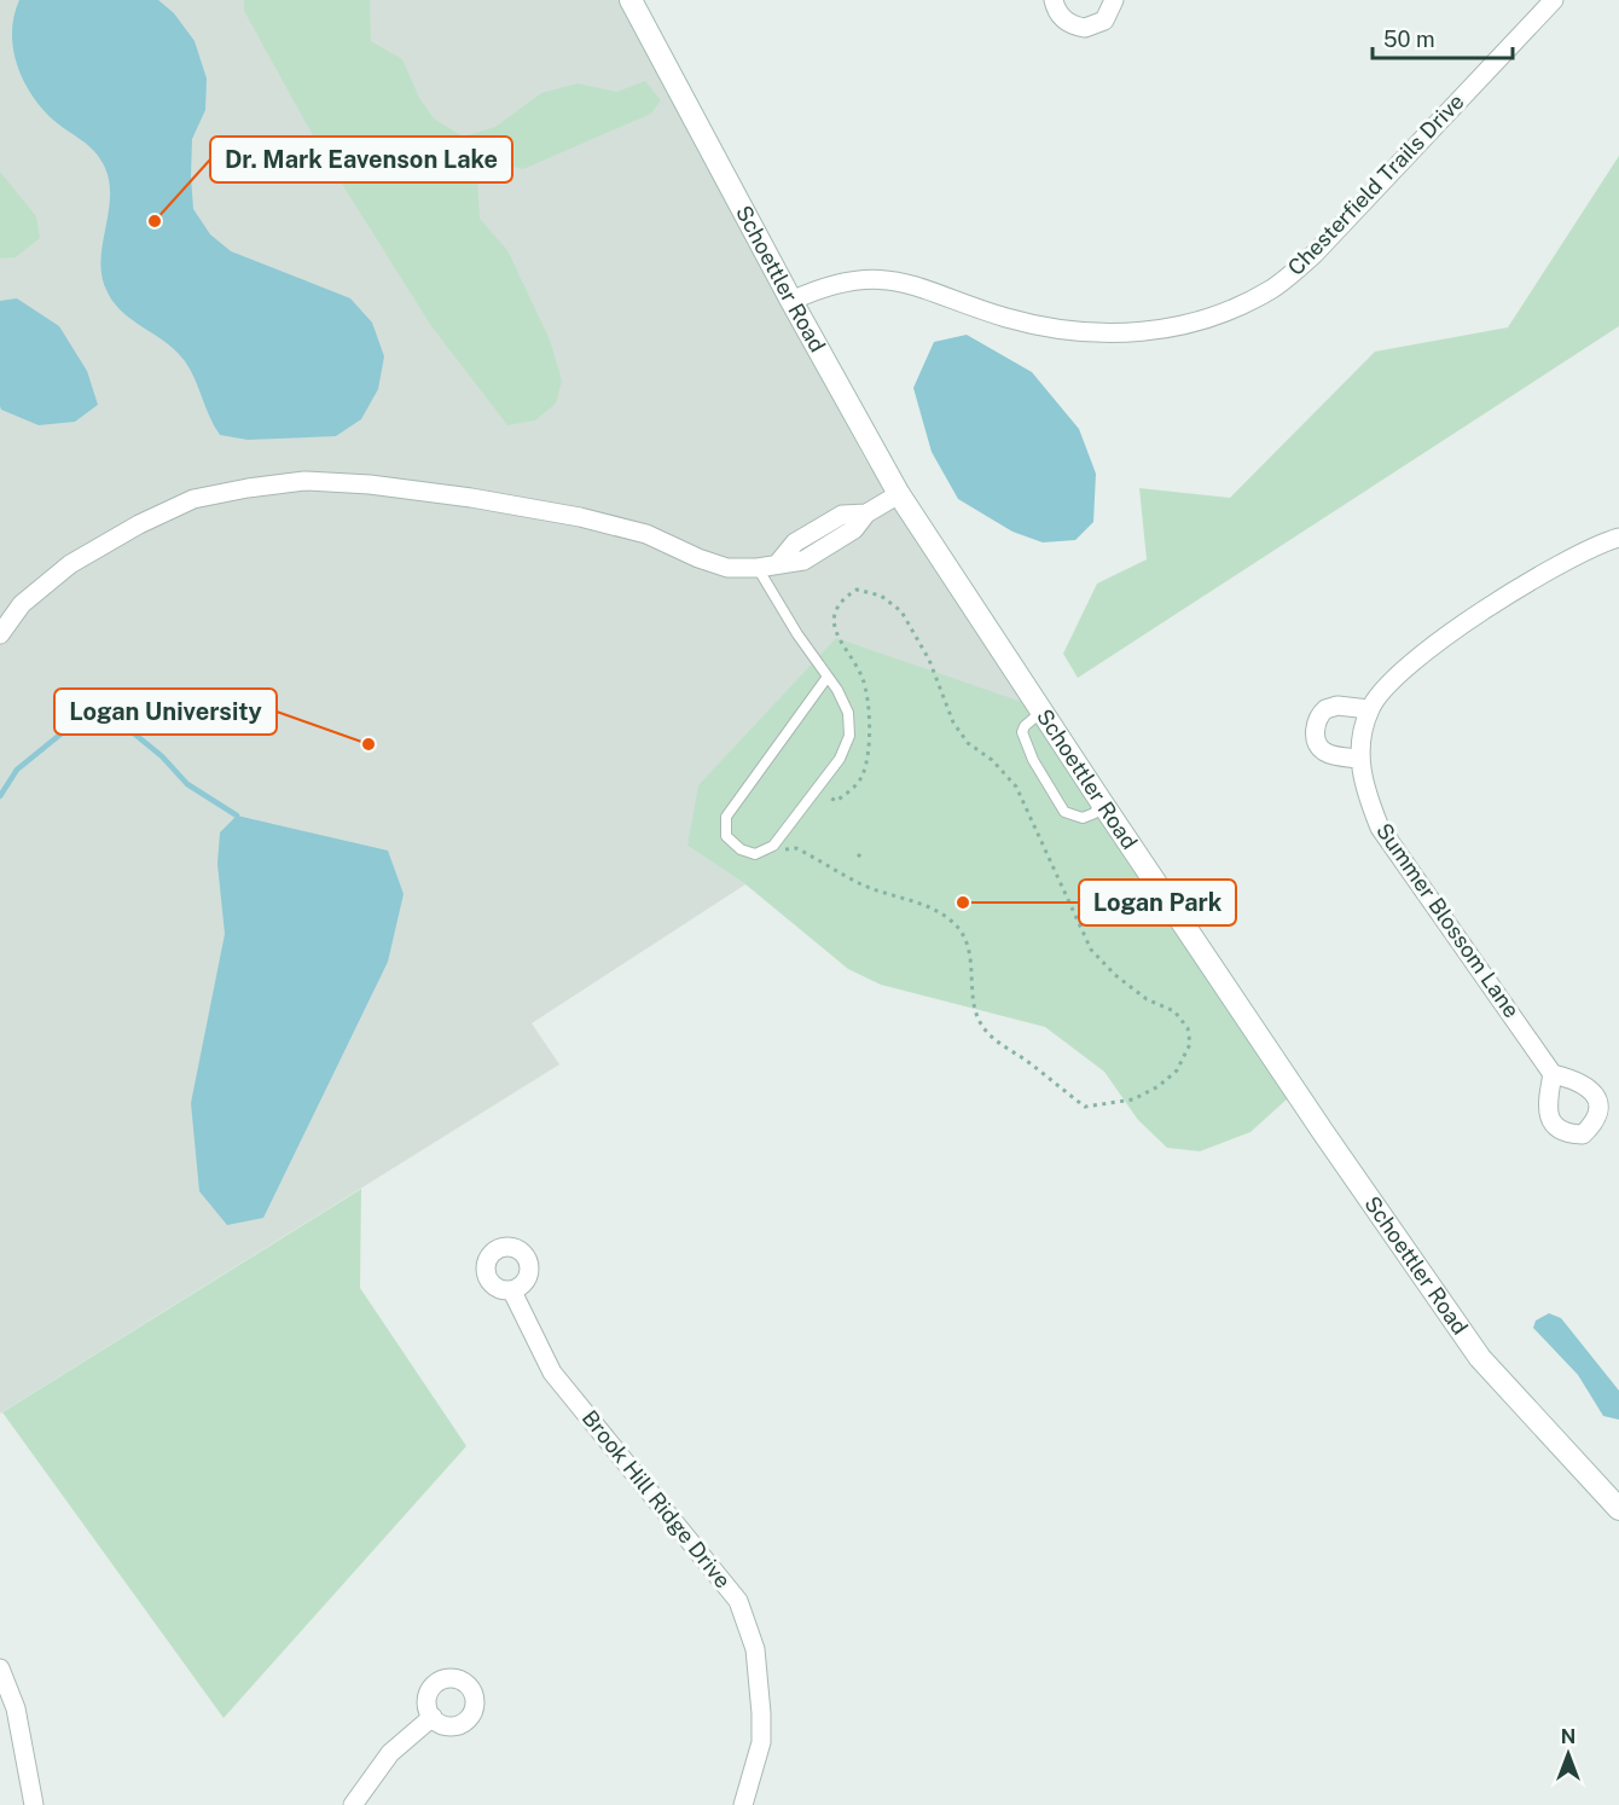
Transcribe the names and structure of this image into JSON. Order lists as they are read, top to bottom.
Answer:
{
  "streets": {
    "street": [
      "Chesterfield Trails Drive",
      "Schoettler Road",
      "Summer Blossom Lane",
      "Brook Hill Ridge Drive"
    ]
  },
  "crossings": [
    ["Chesterfield Trails Drive", "Schoettler Road"]
  ],
  "places": ["Dr. Mark Eavenson Lake", "Logan University", "Logan Park"],
  "scale_bar": "50 m",
  "north": "top"
}
